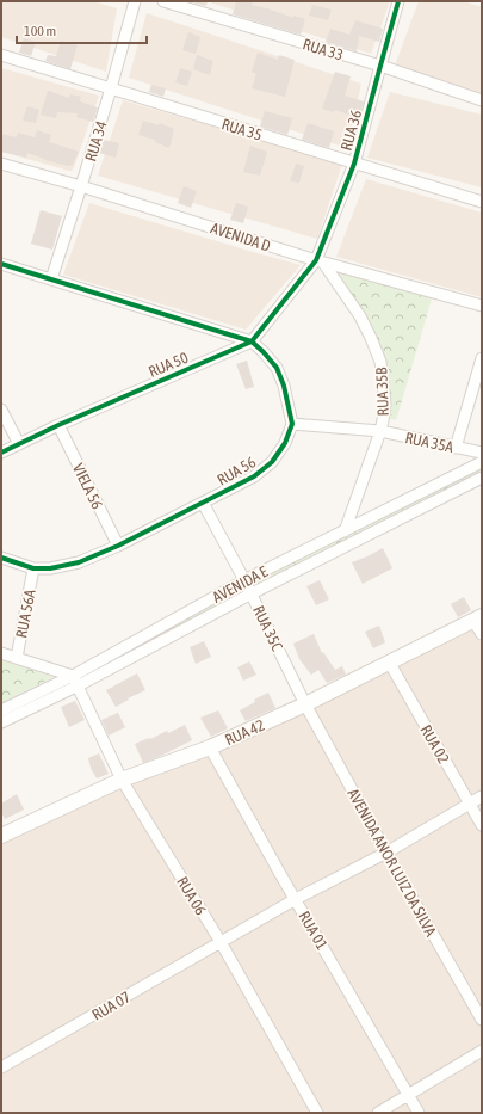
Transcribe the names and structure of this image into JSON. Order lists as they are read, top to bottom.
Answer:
{
  "streets": {
    "street": [
      "RUA 33",
      "RUA 35",
      "RUA 36",
      "RUA 34",
      "AVENIDA D",
      "RUA 50",
      "RUA 35B",
      "RUA 35A",
      "RUA 56",
      "VIELA 56",
      "AVENIDA E",
      "RUA 56A",
      "RUA 35C",
      "RUA 42",
      "RUA 02",
      "AVENIDA ANOR LUIZ DA SILVA",
      "RUA 06",
      "RUA 01",
      "RUA 07"
    ]
  },
  "crossings": [
    ["RUA 33", "RUA 36"],
    ["RUA 35", "RUA 36"],
    ["RUA 35", "RUA 34"],
    ["RUA 36", "AVENIDA D"],
    ["RUA 36", "RUA 50"],
    ["RUA 36", "RUA 35B"],
    ["RUA 34", "AVENIDA D"],
    ["AVENIDA D", "RUA 50"],
    ["AVENIDA D", "RUA 35B"],
    ["RUA 50", "RUA 35B"],
    ["RUA 50", "VIELA 56"],
    ["RUA 35B", "RUA 35A"],
    ["RUA 35B", "AVENIDA E"],
    ["RUA 35A", "RUA 56"],
    ["RUA 56", "VIELA 56"],
    ["RUA 56", "RUA 56A"],
    ["RUA 56", "RUA 35C"],
    ["AVENIDA E", "RUA 35C"],
    ["AVENIDA E", "RUA 06"],
    ["RUA 35C", "RUA 42"],
    ["RUA 35C", "AVENIDA ANOR LUIZ DA SILVA"],
    ["RUA 42", "RUA 02"],
    ["RUA 42", "AVENIDA ANOR LUIZ DA SILVA"],
    ["RUA 42", "RUA 06"],
    ["RUA 42", "RUA 01"],
    ["RUA 02", "RUA 07"],
    ["AVENIDA ANOR LUIZ DA SILVA", "RUA 07"],
    ["RUA 06", "RUA 07"],
    ["RUA 01", "RUA 07"]
  ],
  "scale_bar": "100 m"
}
